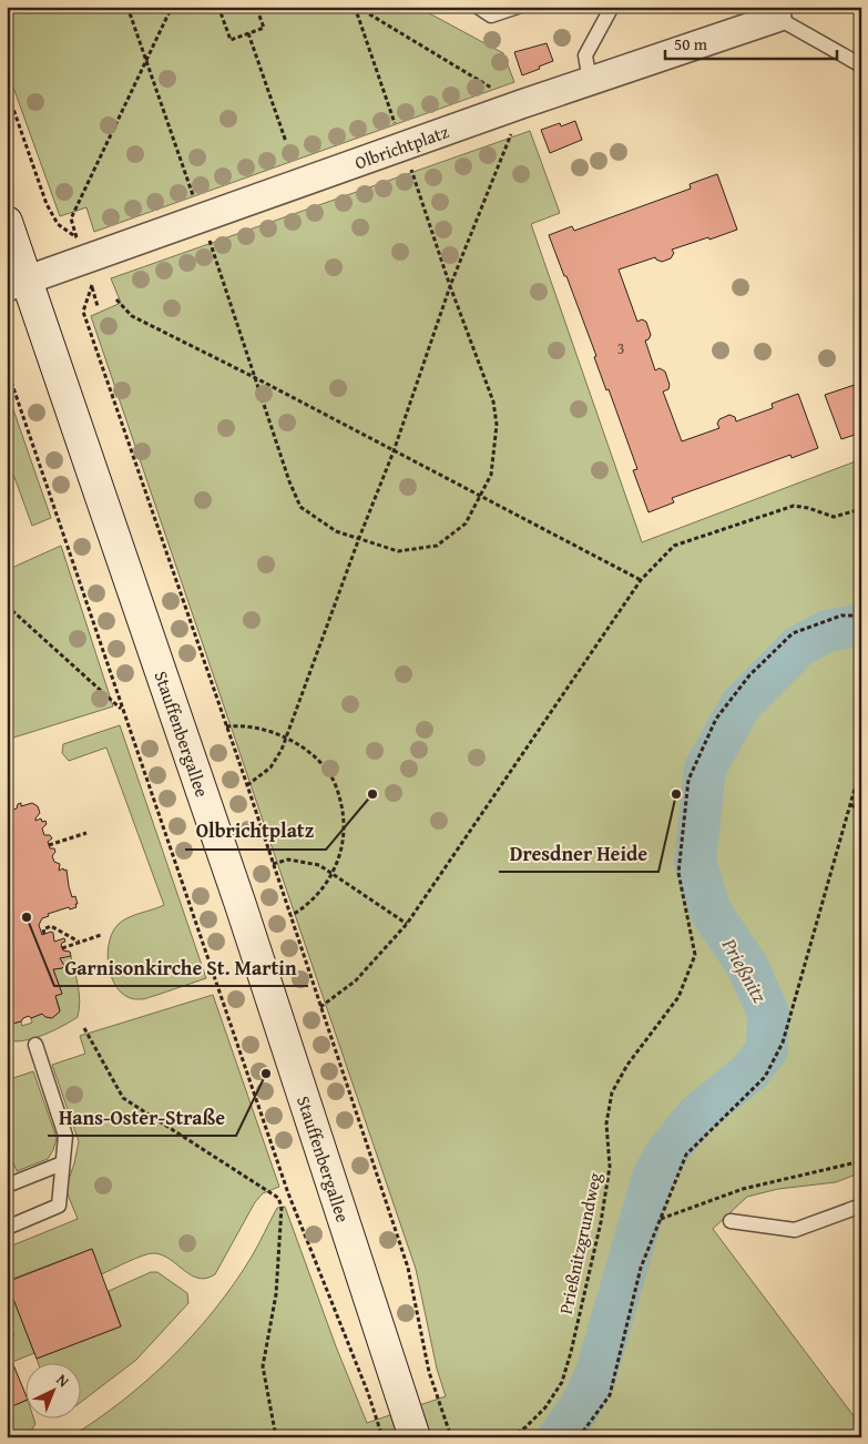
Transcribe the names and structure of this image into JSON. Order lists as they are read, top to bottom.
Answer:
{
  "streets": {
    "main road": ["Stauffenbergallee"],
    "street": ["Olbrichtplatz"],
    "path": ["Prießnitzgrundweg"]
  },
  "crossings": [
    ["Olbrichtplatz", "Stauffenbergallee"]
  ],
  "water": ["Prießnitz"],
  "places": [
    "Olbrichtplatz",
    "Dresdner Heide",
    "Garnisonkirche St. Martin",
    "Hans-Oster-Straße"
  ],
  "house_numbers": ["3"],
  "scale_bar": "50 m",
  "north": "top right"
}
